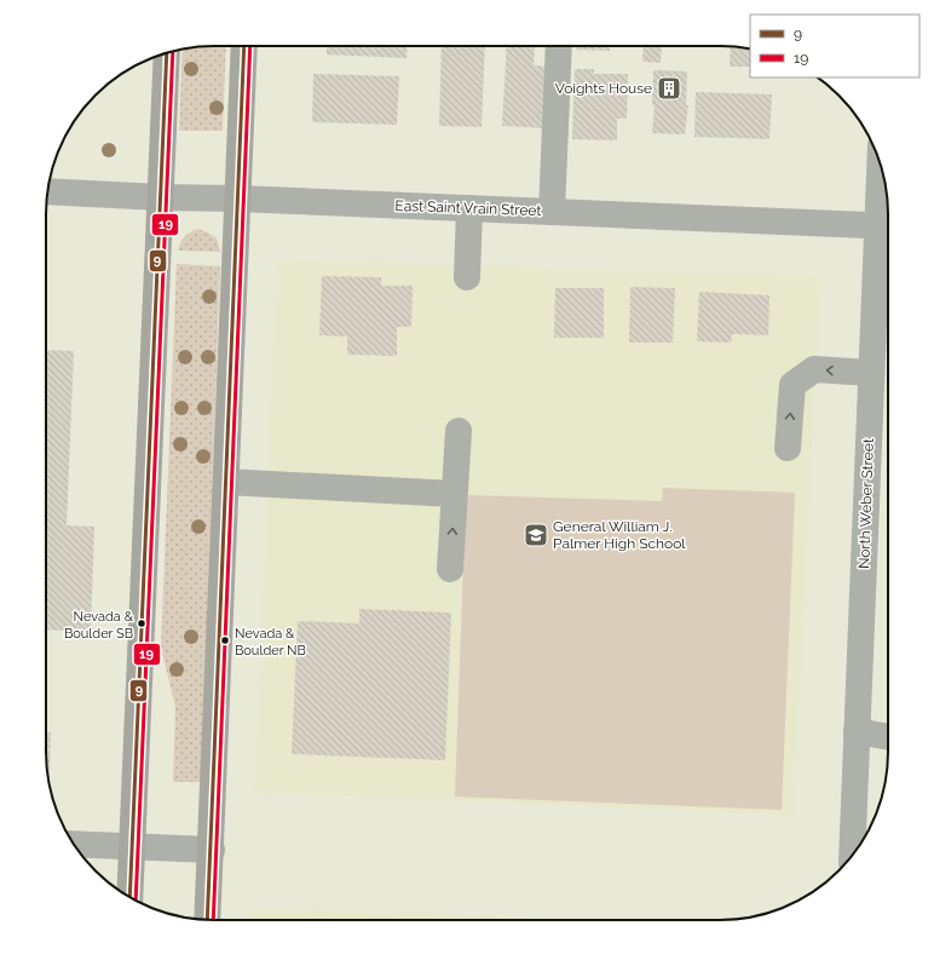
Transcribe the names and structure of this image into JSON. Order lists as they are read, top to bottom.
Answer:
{
  "streets": {
    "street": ["East Saint Vrain Street", "North Weber Street"]
  },
  "crossings": [
    ["East Saint Vrain Street", "North Weber Street"]
  ],
  "places": {
    "building": ["Voights House"],
    "school or university": ["General William J. Palmer High School"],
    "other": ["Nevada & Boulder SB", "Nevada & Boulder NB"]
  },
  "lines": ["transit line 9", "transit line 19"],
  "legend": ["9", "19"]
}
